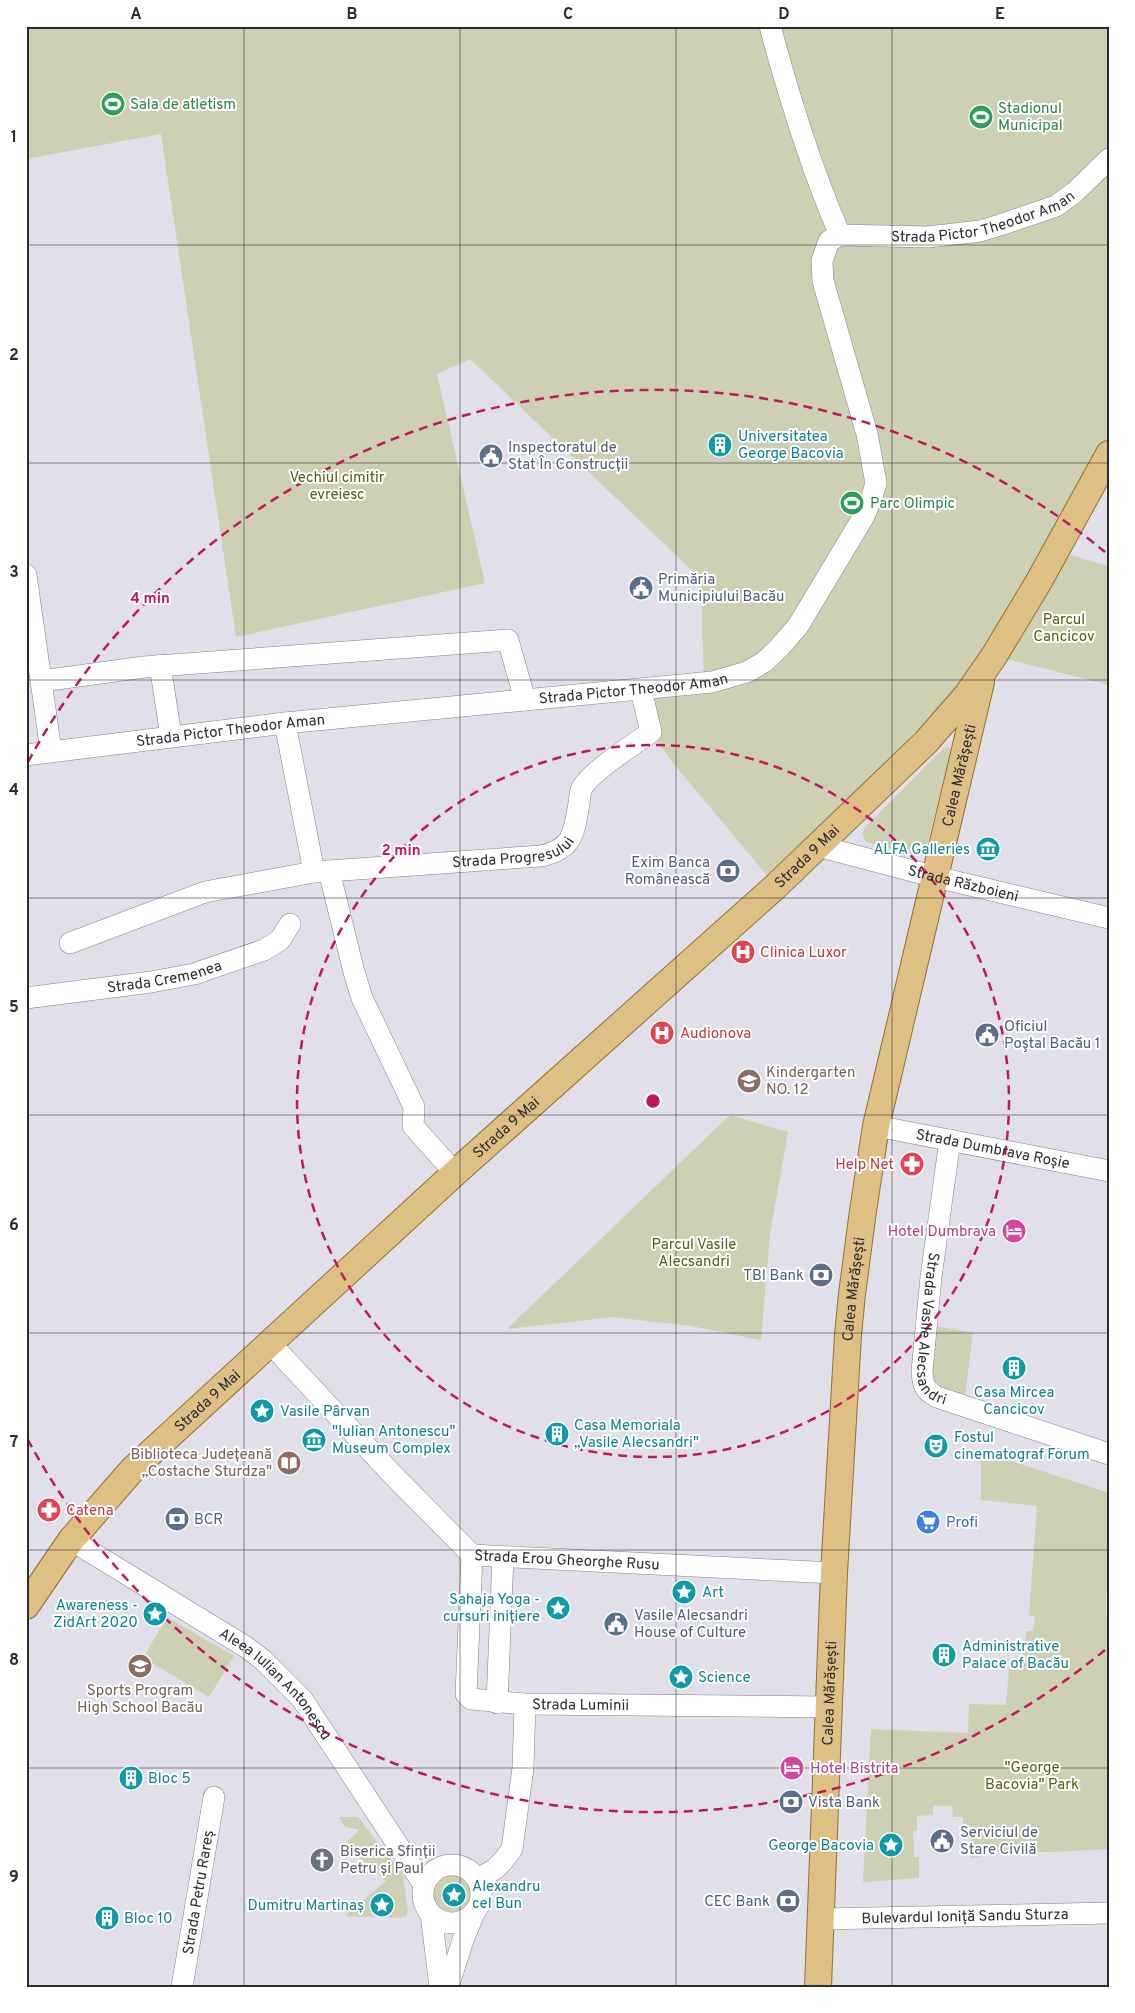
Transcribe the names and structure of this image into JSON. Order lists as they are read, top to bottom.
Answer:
{
  "streets": {
    "main road": ["Calea Mărășești", "Strada 9 Mai"],
    "street": [
      "Strada Pictor Theodor Aman",
      "Strada Progresului",
      "Strada Războieni",
      "Strada Cremenea",
      "Strada Dumbrava Roșie",
      "Strada Vasile Alecsandri",
      "Strada Erou Gheorghe Rusu",
      "Aleea Iulian Antonescu",
      "Strada Luminii",
      "Strada Petru Rareș",
      "Bulevardul Ioniță Sandu Sturza"
    ]
  },
  "crossings": [
    ["Strada Pictor Theodor Aman", "Strada Progresului"],
    ["Calea Mărășești", "Strada 9 Mai"],
    ["Calea Mărășești", "Strada Războieni"],
    ["Calea Mărășești", "Strada Dumbrava Roșie"],
    ["Calea Mărășești", "Strada Erou Gheorghe Rusu"],
    ["Calea Mărășești", "Strada Luminii"],
    ["Calea Mărășești", "Bulevardul Ioniță Sandu Sturza"],
    ["Strada 9 Mai", "Strada Războieni"],
    ["Strada 9 Mai", "Strada Erou Gheorghe Rusu"],
    ["Strada 9 Mai", "Aleea Iulian Antonescu"],
    ["Strada Dumbrava Roșie", "Strada Vasile Alecsandri"],
    ["Aleea Iulian Antonescu", "Strada Luminii"]
  ],
  "parks": [
    "Vechiul cimitir evreiesc",
    "Parcul Cancicov",
    "Parcul Vasile Alecsandri",
    "\"George Bacovia\" Park"
  ],
  "places": {
    "sports": ["Sala de atletism", "Stadionul Municipal", "Parc Olimpic"],
    "building": [
      "Universitatea George Bacovia",
      "Casa Mircea Cancicov",
      "Casa Memoriala „Vasile Alecsandri\"",
      "Administrative Palace of Bacău",
      "Bloc 5",
      "Bloc 10"
    ],
    "public building": [
      "Inspectoratul de Stat În Construcții",
      "Primăria Municipiului Bacău",
      "Oficiul Poştal Bacău 1",
      "Vasile Alecsandri House of Culture",
      "Serviciul de Stare Civilă"
    ],
    "museum": ["ALFA Galleries", "\"Iulian Antonescu\" Museum Complex"],
    "bank": [
      "Exim Banca Românească",
      "TBI Bank",
      "BCR",
      "Vista Bank",
      "CEC Bank"
    ],
    "hospital": ["Clinica Luxor", "Audionova"],
    "school or university": ["Kindergarten NO. 12", "Sports Program High School Bacău"],
    "pharmacy": ["Help Net", "Catena"],
    "hotel": ["Hotel Dumbrava", "Hotel Bistrita"],
    "place": [
      "Vasile Pârvan",
      "Art",
      "Sahaja Yoga - cursuri inițiere",
      "Awareness - ZidArt 2020",
      "Science",
      "George Bacovia",
      "Alexandru cel Bun",
      "Dumitru Martinaș"
    ],
    "theatre": ["Fostul cinematograf Forum"],
    "library": ["Biblioteca Județeană „Costache Sturdza\""],
    "supermarket": ["Profi"],
    "church": ["Biserica Sfinții Petru și Paul"]
  },
  "grid": {
    "columns": [
      "A",
      "B",
      "C",
      "D",
      "E"
    ],
    "rows": [
      "1",
      "2",
      "3",
      "4",
      "5",
      "6",
      "7",
      "8",
      "9"
    ]
  },
  "rings": ["4 min", "2 min"]
}
